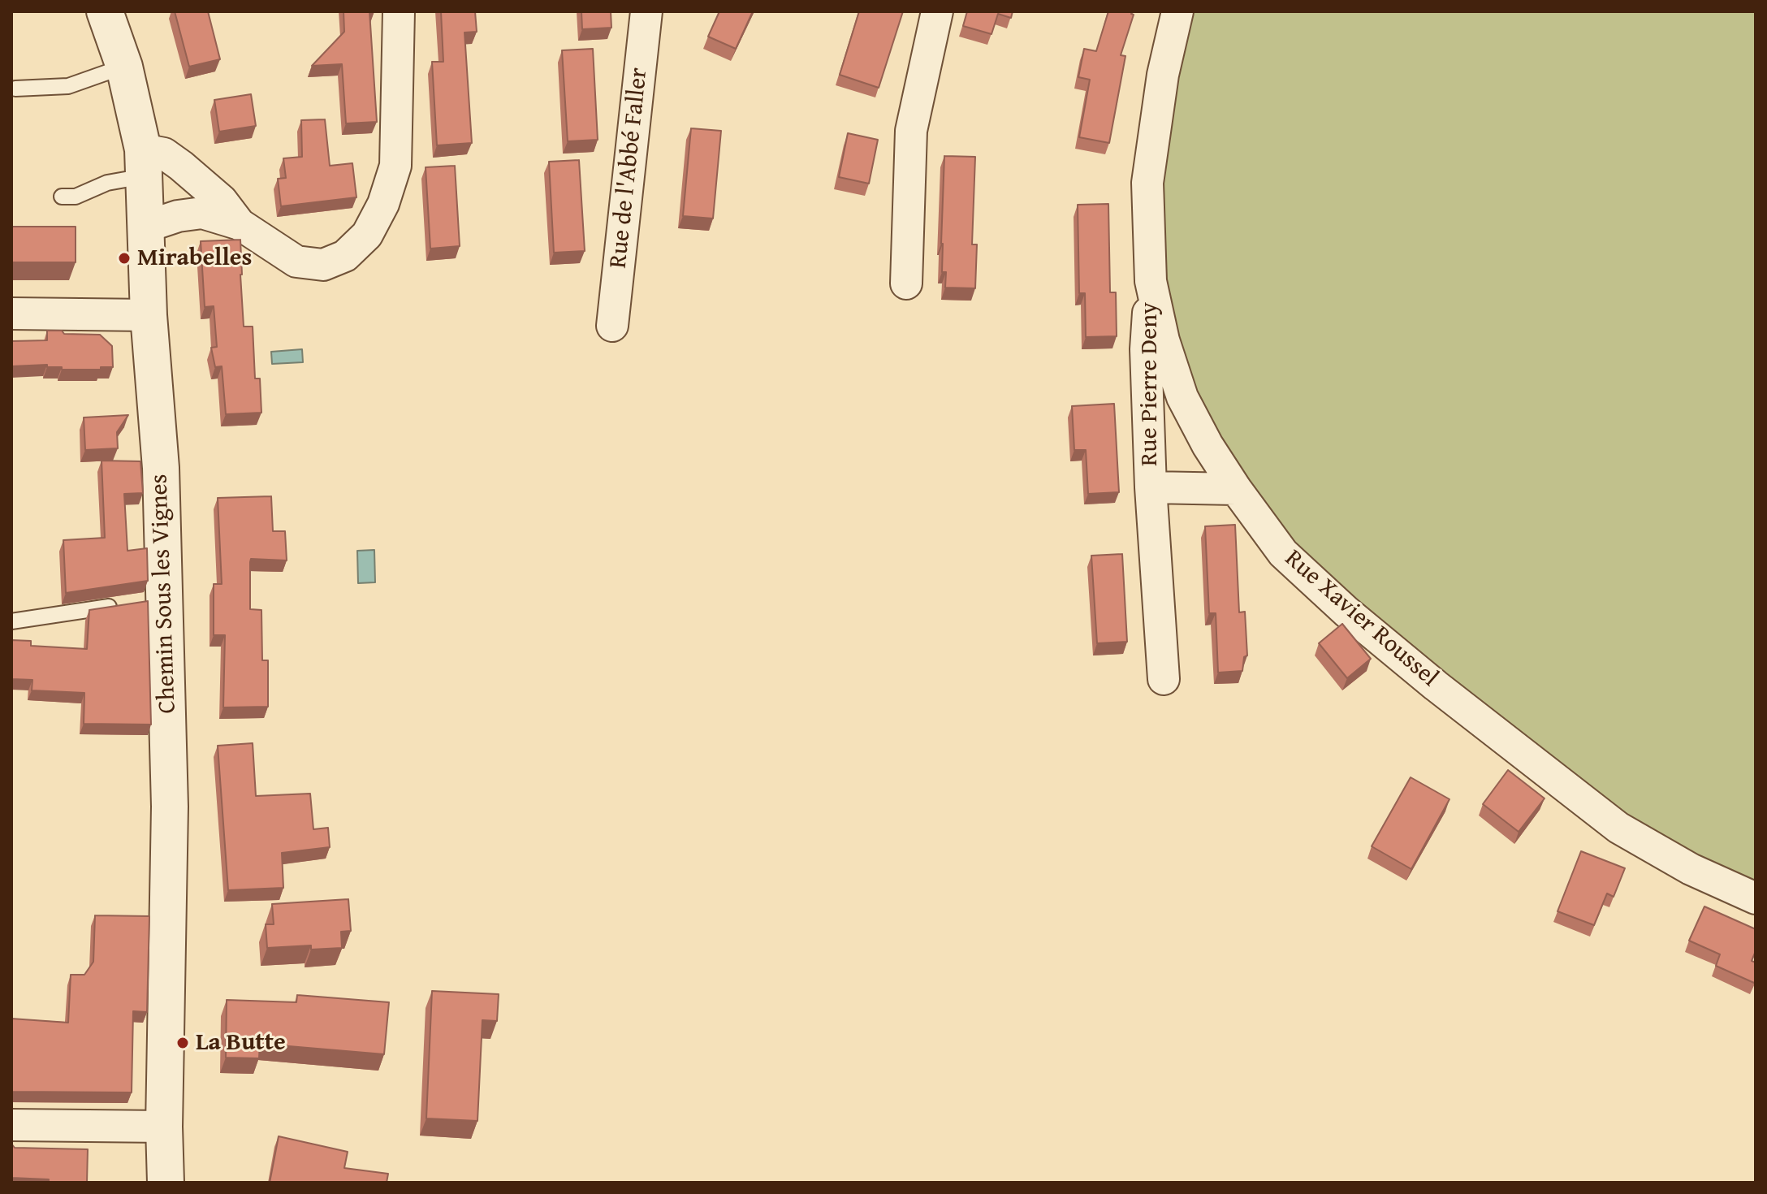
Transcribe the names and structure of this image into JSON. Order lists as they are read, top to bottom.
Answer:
{
  "streets": {
    "street": [
      "Rue de l'Abbé Faller",
      "Rue Pierre Deny",
      "Chemin Sous les Vignes",
      "Rue Xavier Roussel"
    ]
  },
  "crossings": [
    ["Rue Pierre Deny", "Rue Xavier Roussel"]
  ],
  "places": ["Mirabelles", "La Butte"]
}
